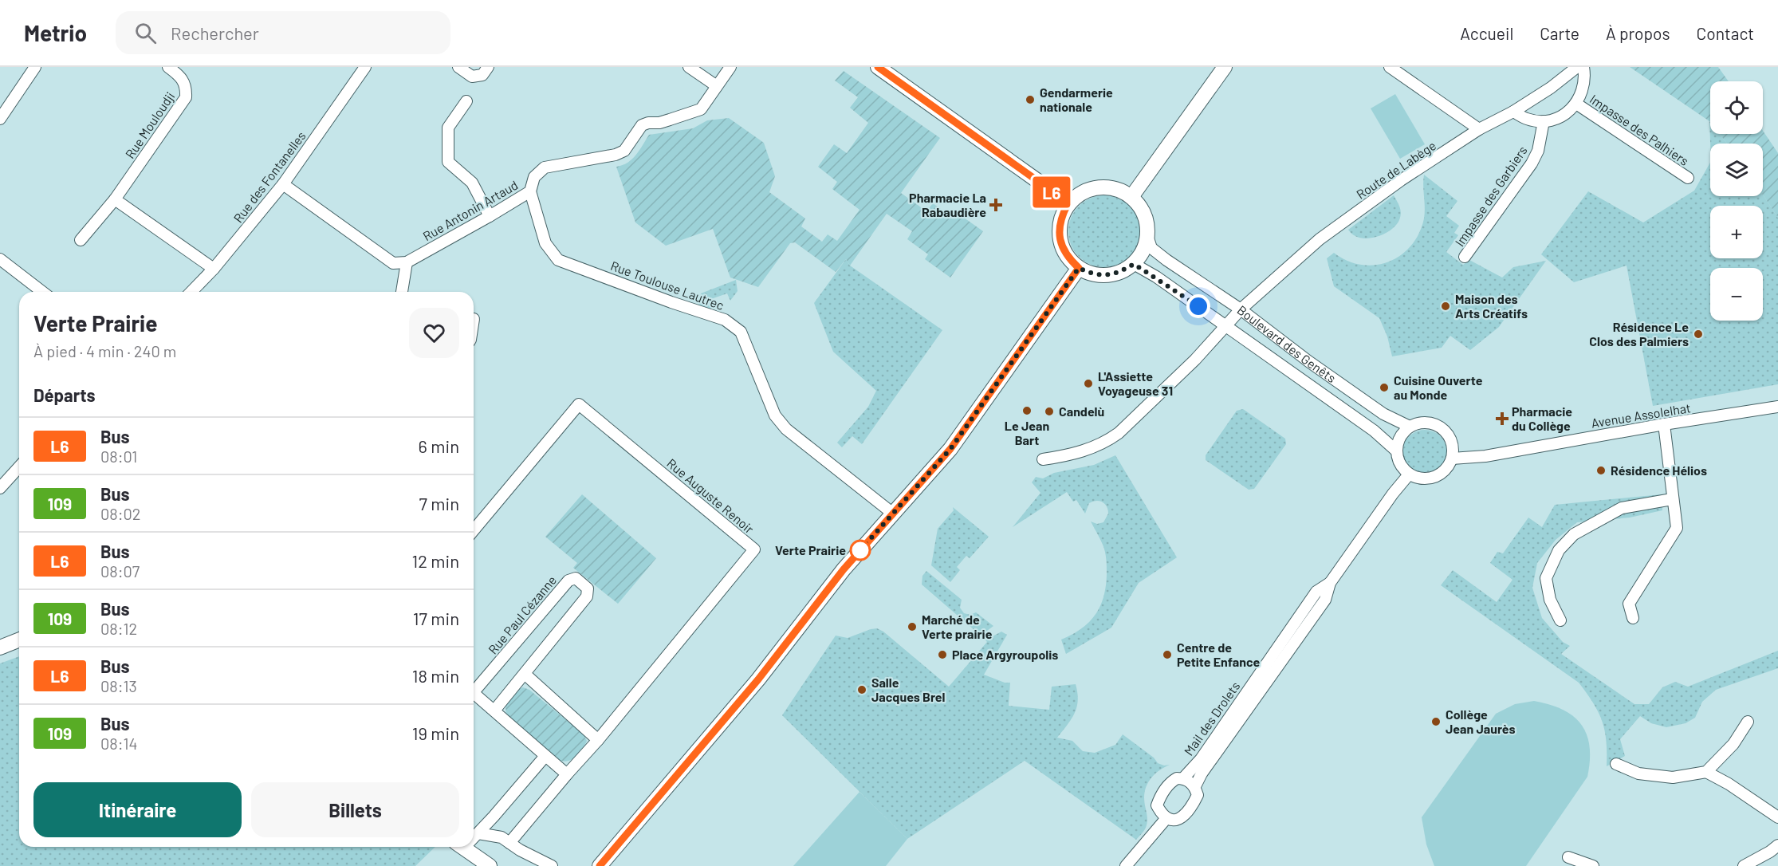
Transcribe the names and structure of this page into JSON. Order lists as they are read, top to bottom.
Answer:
{
  "streets": {
    "street": [
      "Rue Mouloudji",
      "Impasse des Palhiers",
      "Route de Labège",
      "Rue des Fontanelles",
      "Impasse des Garbiers",
      "Rue Antonin Artaud",
      "Rue Toulouse Lautrec",
      "Boulevard des Genêts",
      "Avenue Assolelhat",
      "Rue Auguste Renoir",
      "Rue Paul Cézanne",
      "Mail des Drolets"
    ]
  },
  "crossings": [
    ["Route de Labège", "Boulevard des Genêts"],
    ["Rue Antonin Artaud", "Rue Toulouse Lautrec"],
    ["Boulevard des Genêts", "Avenue Assolelhat"],
    ["Boulevard des Genêts", "Mail des Drolets"],
    ["Avenue Assolelhat", "Mail des Drolets"]
  ],
  "places": {
    "other": [
      "Gendarmerie nationale",
      "Maison des Arts Créatifs",
      "Résidence Le Clos des Palmiers",
      "L'Assiette Voyageuse 31",
      "Cuisine Ouverte au Monde",
      "Le Jean Bart",
      "Candelù",
      "Résidence Hélios",
      "Verte Prairie",
      "Marché de Verte prairie",
      "Place Argyroupolis",
      "Centre de Petite Enfance",
      "Salle Jacques Brel",
      "Collège Jean Jaurès"
    ],
    "health": ["Pharmacie La Rabaudière", "Pharmacie du Collège"]
  },
  "lines": ["bus line L6"],
  "page": {
    "header": "Metrio",
    "search": "Rechercher",
    "nav": [
      "Accueil",
      "Carte",
      "À propos",
      "Contact"
    ],
    "on_map": "L6",
    "map_buttons": ["+", "−"],
    "heading": [
      ["Verte Prairie", "À pied · 4 min · 240 m"],
      "Départs"
    ],
    "list": [
      {
        "mark": "L6",
        "name": "Bus",
        "note": "08:01",
        "value": "6 min"
      },
      {
        "mark": "109",
        "name": "Bus",
        "note": "08:02",
        "value": "7 min"
      },
      {
        "mark": "L6",
        "name": "Bus",
        "note": "08:07",
        "value": "12 min"
      },
      {
        "mark": "109",
        "name": "Bus",
        "note": "08:12",
        "value": "17 min"
      },
      {
        "mark": "L6",
        "name": "Bus",
        "note": "08:13",
        "value": "18 min"
      },
      {
        "mark": "109",
        "name": "Bus",
        "note": "08:14",
        "value": "19 min"
      }
    ],
    "buttons": ["Itinéraire", "Billets"]
  }
}
